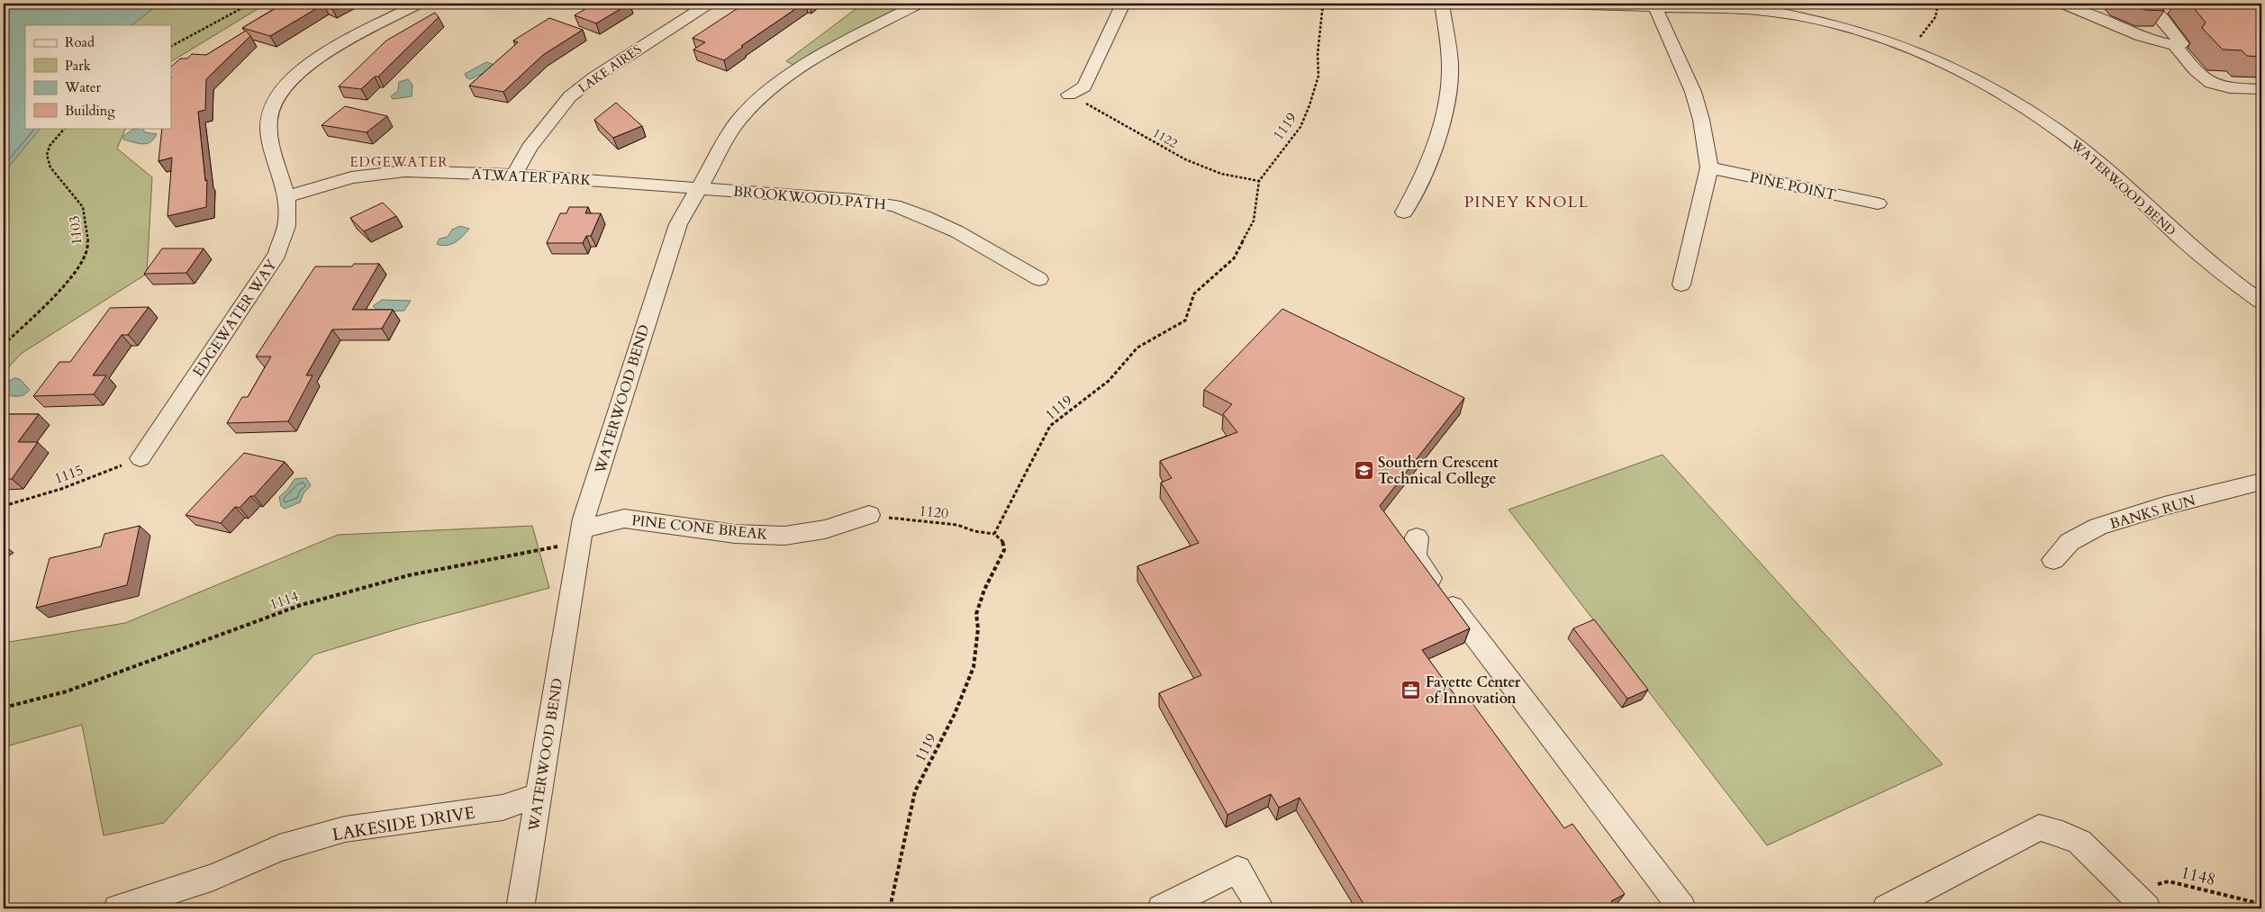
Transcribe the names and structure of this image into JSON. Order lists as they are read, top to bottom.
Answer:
{
  "streets": {
    "street": [
      "LAKE AIRES",
      "ATWATER PARK",
      "PINE POINT",
      "WATERWOOD BEND",
      "BROOKWOOD PATH",
      "EDGEWATER WAY",
      "BANKS RUN",
      "PINE CONE BREAK",
      "LAKESIDE DRIVE"
    ],
    "path": [
      "1119",
      "1122",
      "1103",
      "1115",
      "1120",
      "1114",
      "1148"
    ]
  },
  "crossings": [
    ["LAKE AIRES", "ATWATER PARK"],
    ["1119", "1122"],
    ["1119", "1120"],
    ["ATWATER PARK", "WATERWOOD BEND"],
    ["ATWATER PARK", "BROOKWOOD PATH"],
    ["ATWATER PARK", "EDGEWATER WAY"],
    ["WATERWOOD BEND", "BROOKWOOD PATH"],
    ["WATERWOOD BEND", "PINE CONE BREAK"],
    ["WATERWOOD BEND", "1114"],
    ["WATERWOOD BEND", "LAKESIDE DRIVE"],
    ["EDGEWATER WAY", "1115"],
    ["1120", "PINE CONE BREAK"],
    ["PINE CONE BREAK", "1114"]
  ],
  "districts": ["EDGEWATER", "PINEY KNOLL"],
  "places": {
    "school or university": ["Southern Crescent Technical College"],
    "office": ["Fayette Center of Innovation"]
  },
  "legend": [
    "Road",
    "Park",
    "Water",
    "Building"
  ]
}
